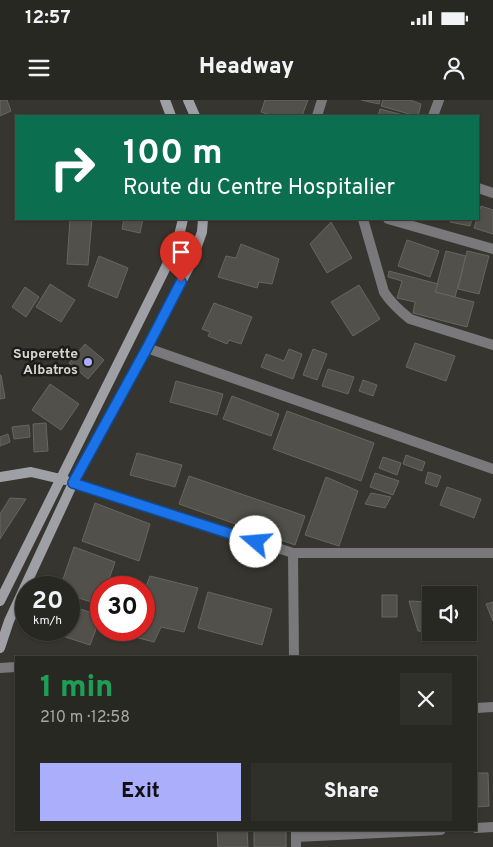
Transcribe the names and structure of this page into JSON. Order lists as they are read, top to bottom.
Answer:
{
  "places": ["Superette Albatros"],
  "page": {
    "status": "12:57",
    "header": "Headway",
    "turn": ["100 m", "Route du Centre Hospitalier"],
    "speed": "20 km/h",
    "limit": "30",
    "heading": ["1 min", "210 m · 12:58"],
    "buttons": ["Exit", "Share"]
  }
}
